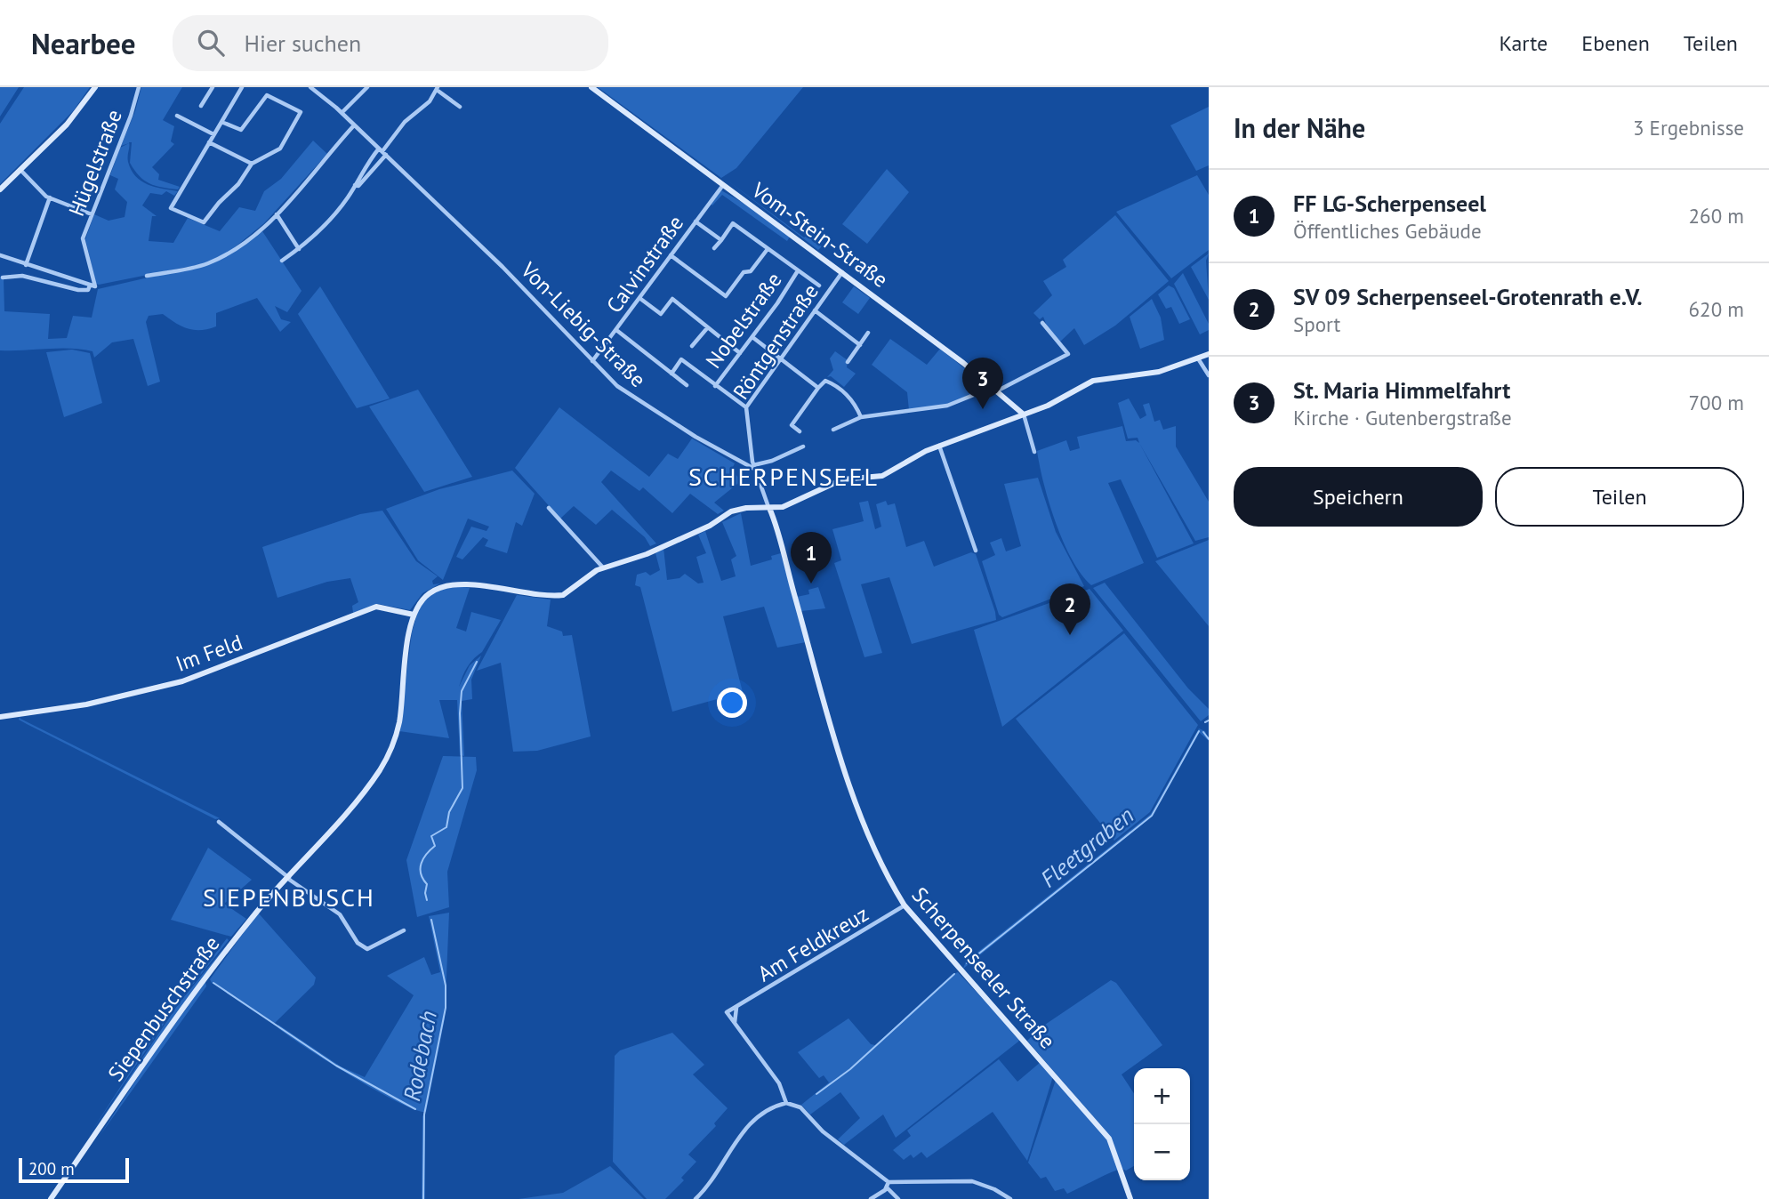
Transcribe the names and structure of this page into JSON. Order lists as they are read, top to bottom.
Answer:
{
  "streets": {
    "main road": [
      "Vom-Stein-Straße",
      "Im Feld",
      "Scherpenseeler Straße",
      "Siepenbuschstraße"
    ],
    "street": [
      "Hügelstraße",
      "Calvinstraße",
      "Nobelstraße",
      "Von-Liebig-Straße",
      "Röntgenstraße",
      "Am Feldkreuz"
    ]
  },
  "crossings": [
    ["Vom-Stein-Straße", "Calvinstraße"],
    ["Vom-Stein-Straße", "Röntgenstraße"],
    ["Calvinstraße", "Von-Liebig-Straße"],
    ["Von-Liebig-Straße", "Röntgenstraße"],
    ["Im Feld", "Siepenbuschstraße"],
    ["Am Feldkreuz", "Scherpenseeler Straße"]
  ],
  "districts": ["SCHERPENSEEL", "SIEPENBUSCH"],
  "water": ["Fleetgraben", "Rodebach"],
  "scale_bar": "200 m",
  "page": {
    "header": "Nearbee",
    "search": "Hier suchen",
    "nav": ["Karte", "Ebenen", "Teilen"],
    "heading": ["In der Nähe", "3 Ergebnisse"],
    "list": [
      {
        "mark": "1",
        "name": "FF LG-Scherpenseel",
        "note": "Öffentliches Gebäude",
        "value": "260 m"
      },
      {
        "mark": "2",
        "name": "SV 09 Scherpenseel-Grotenrath e.V.",
        "note": "Sport",
        "value": "620 m"
      },
      {
        "mark": "3",
        "name": "St. Maria Himmelfahrt",
        "note": "Kirche · Gutenbergstraße",
        "value": "700 m"
      }
    ],
    "pins": ["3", "1", "2"],
    "buttons": ["Speichern", "Teilen"],
    "map_buttons": ["+", "−"],
    "scale": "200 m"
  }
}
